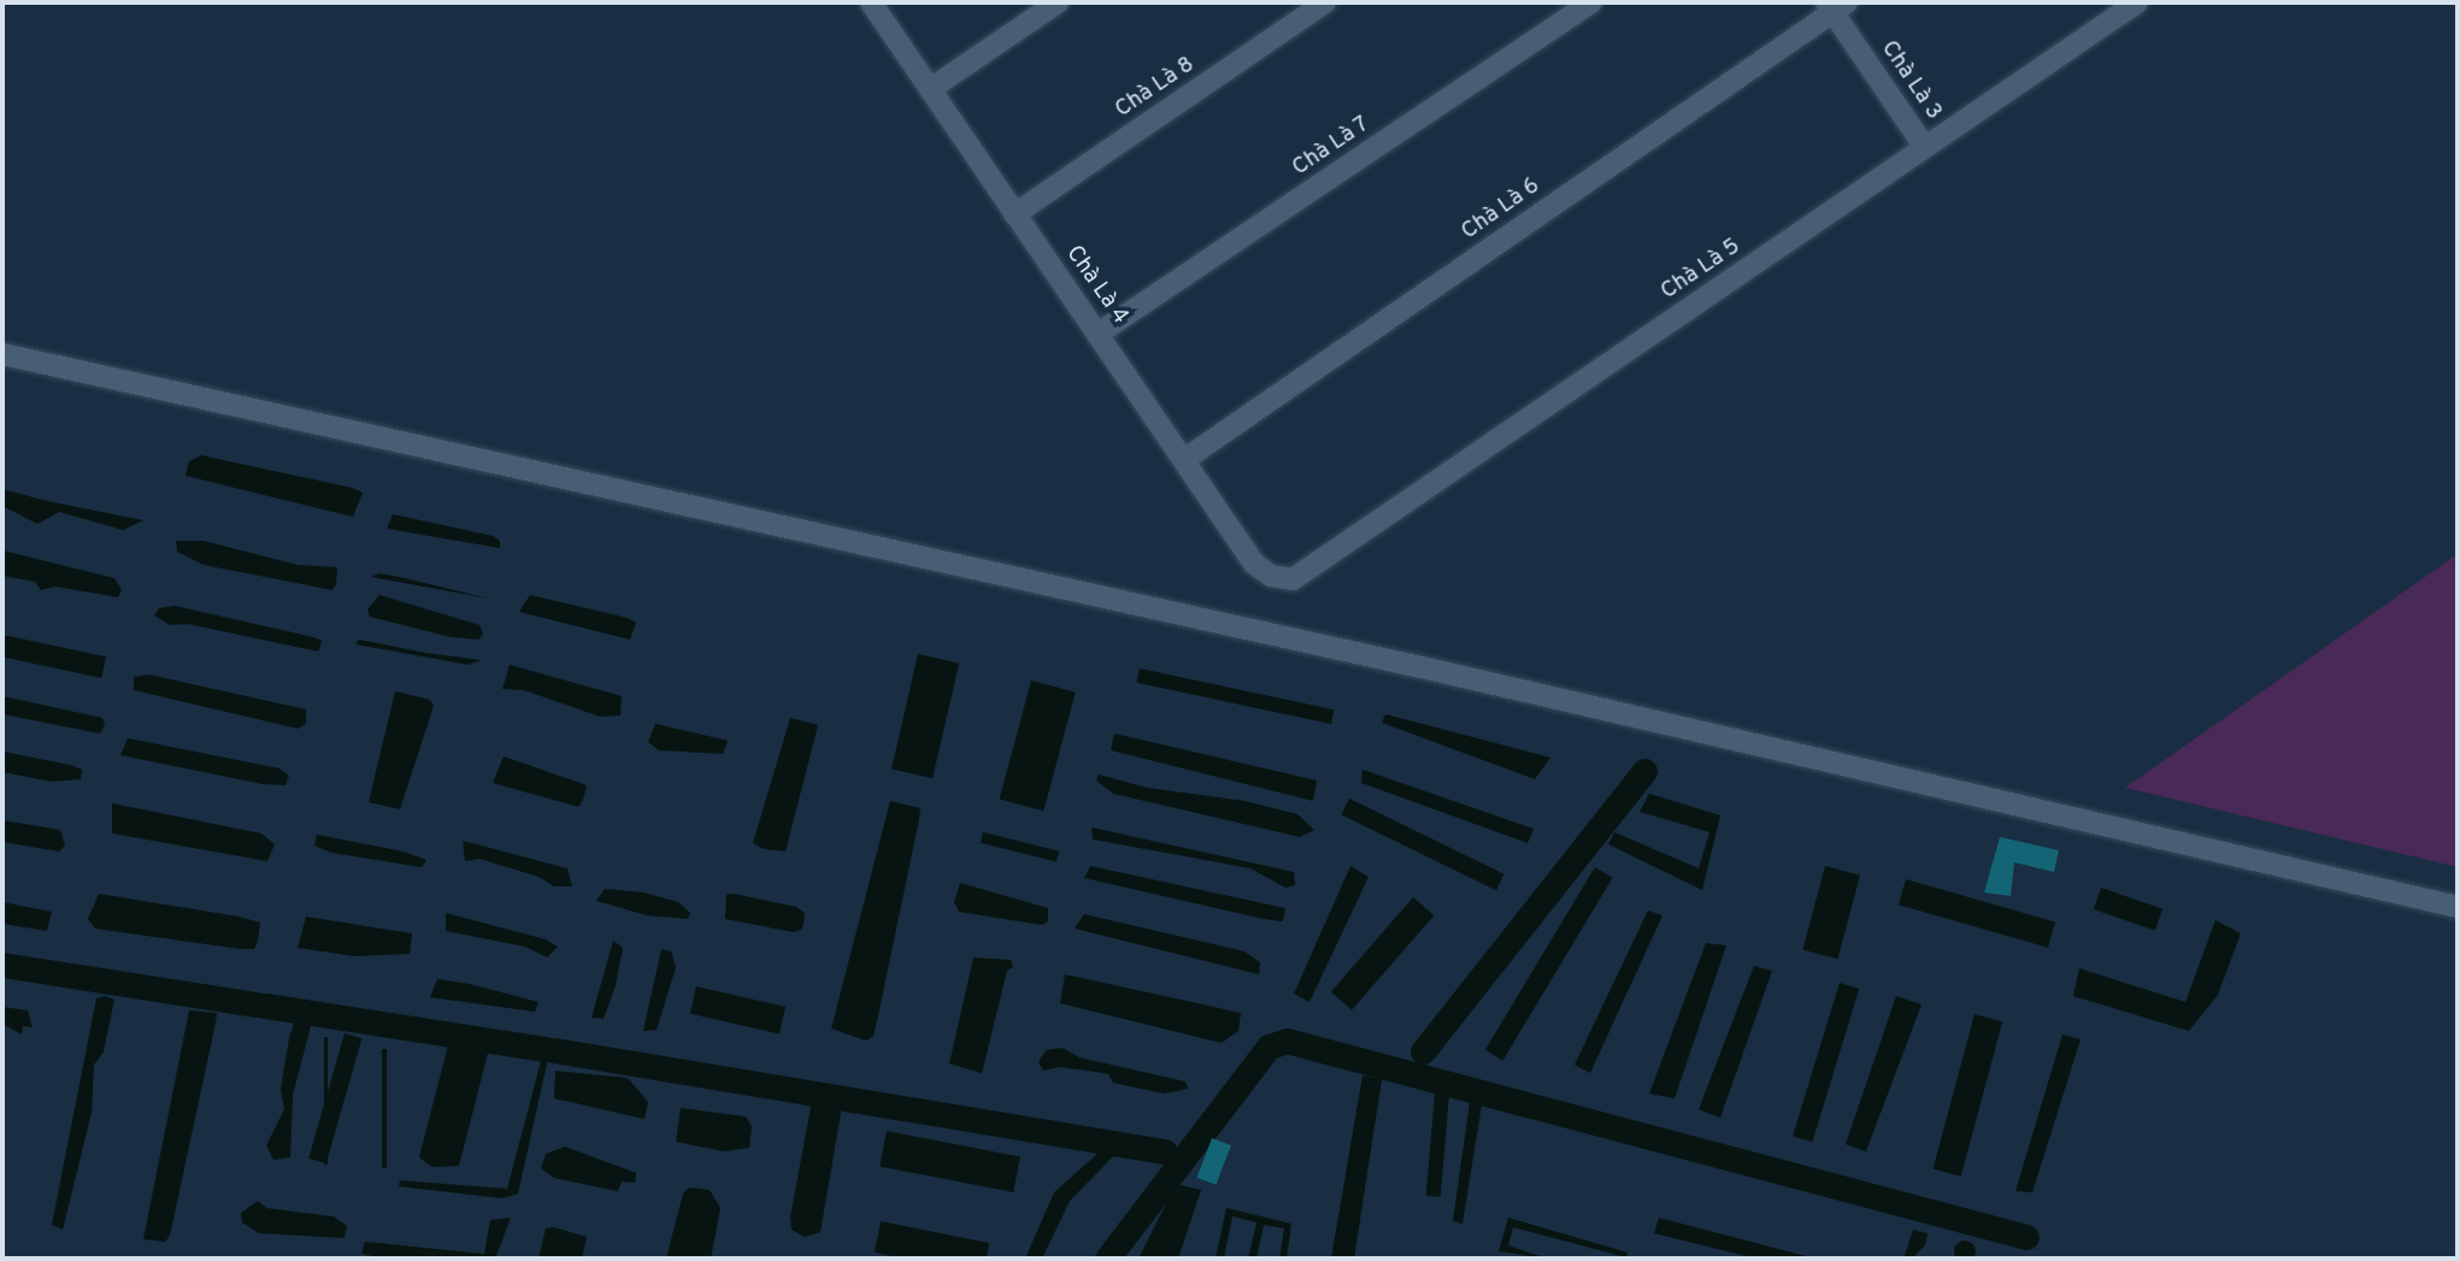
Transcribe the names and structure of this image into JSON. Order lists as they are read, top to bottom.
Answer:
{
  "streets": {
    "street": [
      "Chà Là 3",
      "Chà Là 8",
      "Chà Là 7",
      "Chà Là 6",
      "Chà Là 5",
      "Chà Là 4"
    ]
  },
  "crossings": [
    ["Chà Là 3", "Chà Là 6"],
    ["Chà Là 3", "Chà Là 5"],
    ["Chà Là 8", "Chà Là 4"],
    ["Chà Là 7", "Chà Là 4"],
    ["Chà Là 6", "Chà Là 4"],
    ["Chà Là 5", "Chà Là 4"]
  ]
}
